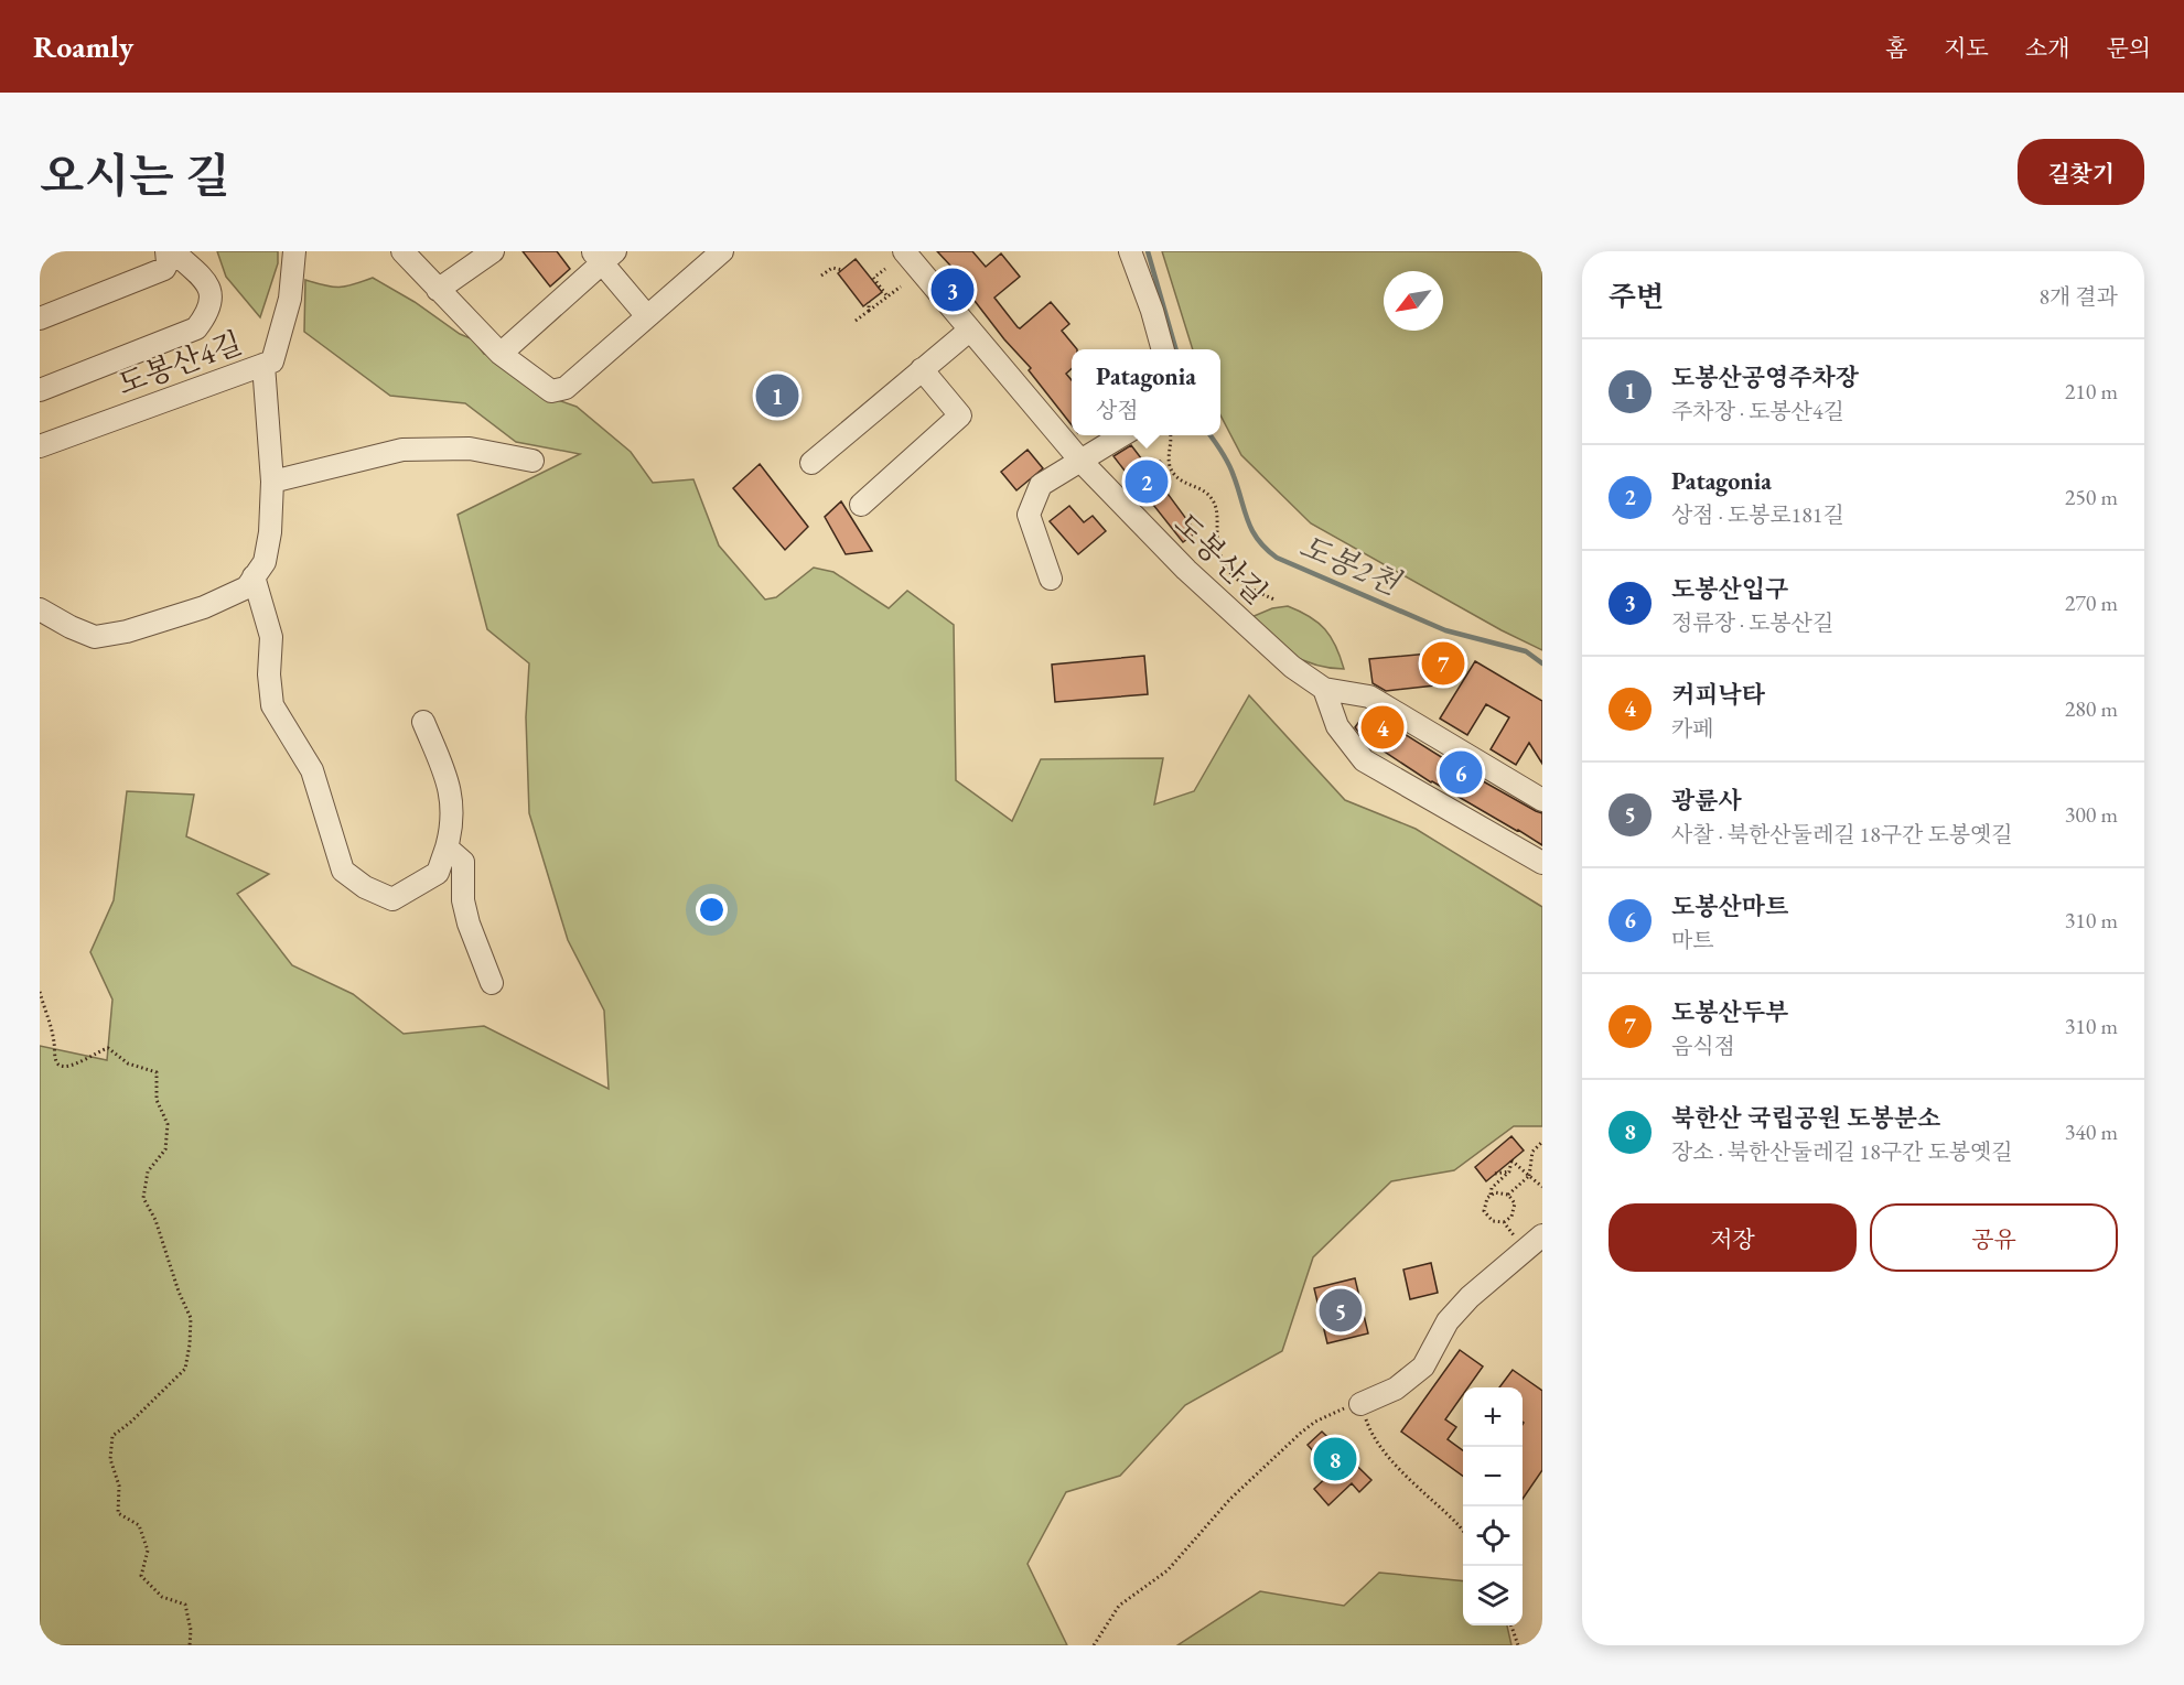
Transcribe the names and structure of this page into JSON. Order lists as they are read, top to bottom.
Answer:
{
  "streets": {
    "street": ["도봉산4길", "도봉산길"]
  },
  "water": ["도봉2천"],
  "north": "bottom left",
  "page": {
    "header": "Roamly",
    "nav": [
      "홈",
      "지도",
      "소개",
      "문의"
    ],
    "title": "오시는 길",
    "buttons": [
      "길찾기",
      ["저장", "공유"]
    ],
    "heading": ["주변", "8개 결과"],
    "pins": [
      "3",
      "1",
      "2",
      "7",
      "4",
      "6",
      "5",
      "8"
    ],
    "list": [
      {
        "mark": "1",
        "name": "도봉산공영주차장",
        "note": "주차장 · 도봉산4길",
        "value": "210 m"
      },
      {
        "mark": "2",
        "name": "Patagonia",
        "note": "상점 · 도봉로181길",
        "value": "250 m"
      },
      {
        "mark": "3",
        "name": "도봉산입구",
        "note": "정류장 · 도봉산길",
        "value": "270 m"
      },
      {
        "mark": "4",
        "name": "커피낙타",
        "note": "카페",
        "value": "280 m"
      },
      {
        "mark": "5",
        "name": "광륜사",
        "note": "사찰 · 북한산둘레길 18구간 도봉옛길",
        "value": "300 m"
      },
      {
        "mark": "6",
        "name": "도봉산마트",
        "note": "마트",
        "value": "310 m"
      },
      {
        "mark": "7",
        "name": "도봉산두부",
        "note": "음식점",
        "value": "310 m"
      },
      {
        "mark": "8",
        "name": "북한산 국립공원 도봉분소",
        "note": "장소 · 북한산둘레길 18구간 도봉옛길",
        "value": "340 m"
      }
    ],
    "popup": ["Patagonia", "상점"],
    "map_buttons": ["+", "−"]
  }
}
